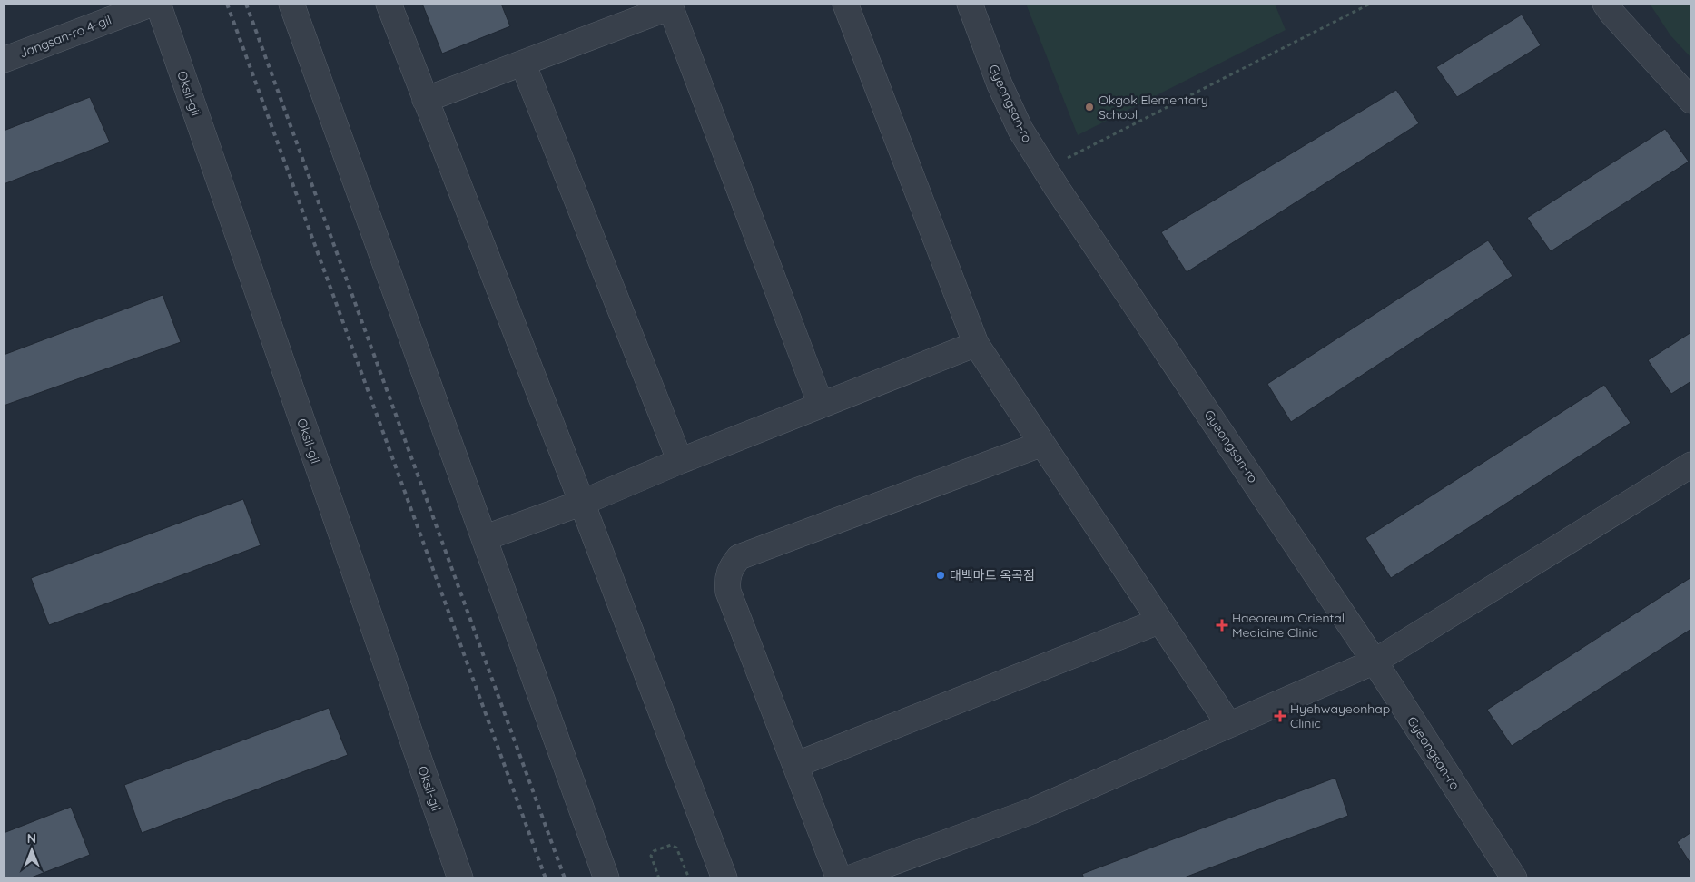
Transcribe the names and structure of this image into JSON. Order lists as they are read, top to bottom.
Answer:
{
  "streets": {
    "street": ["Jangsan-ro 4-gil", "Oksil-gil", "Gyeongsan-ro"]
  },
  "places": {
    "other": ["Okgok Elementary School", "대백마트 옥곡점"],
    "health": ["Haeoreum Oriental Medicine Clinic", "Hyehwayeonhap Clinic"]
  },
  "north": "top"
}
